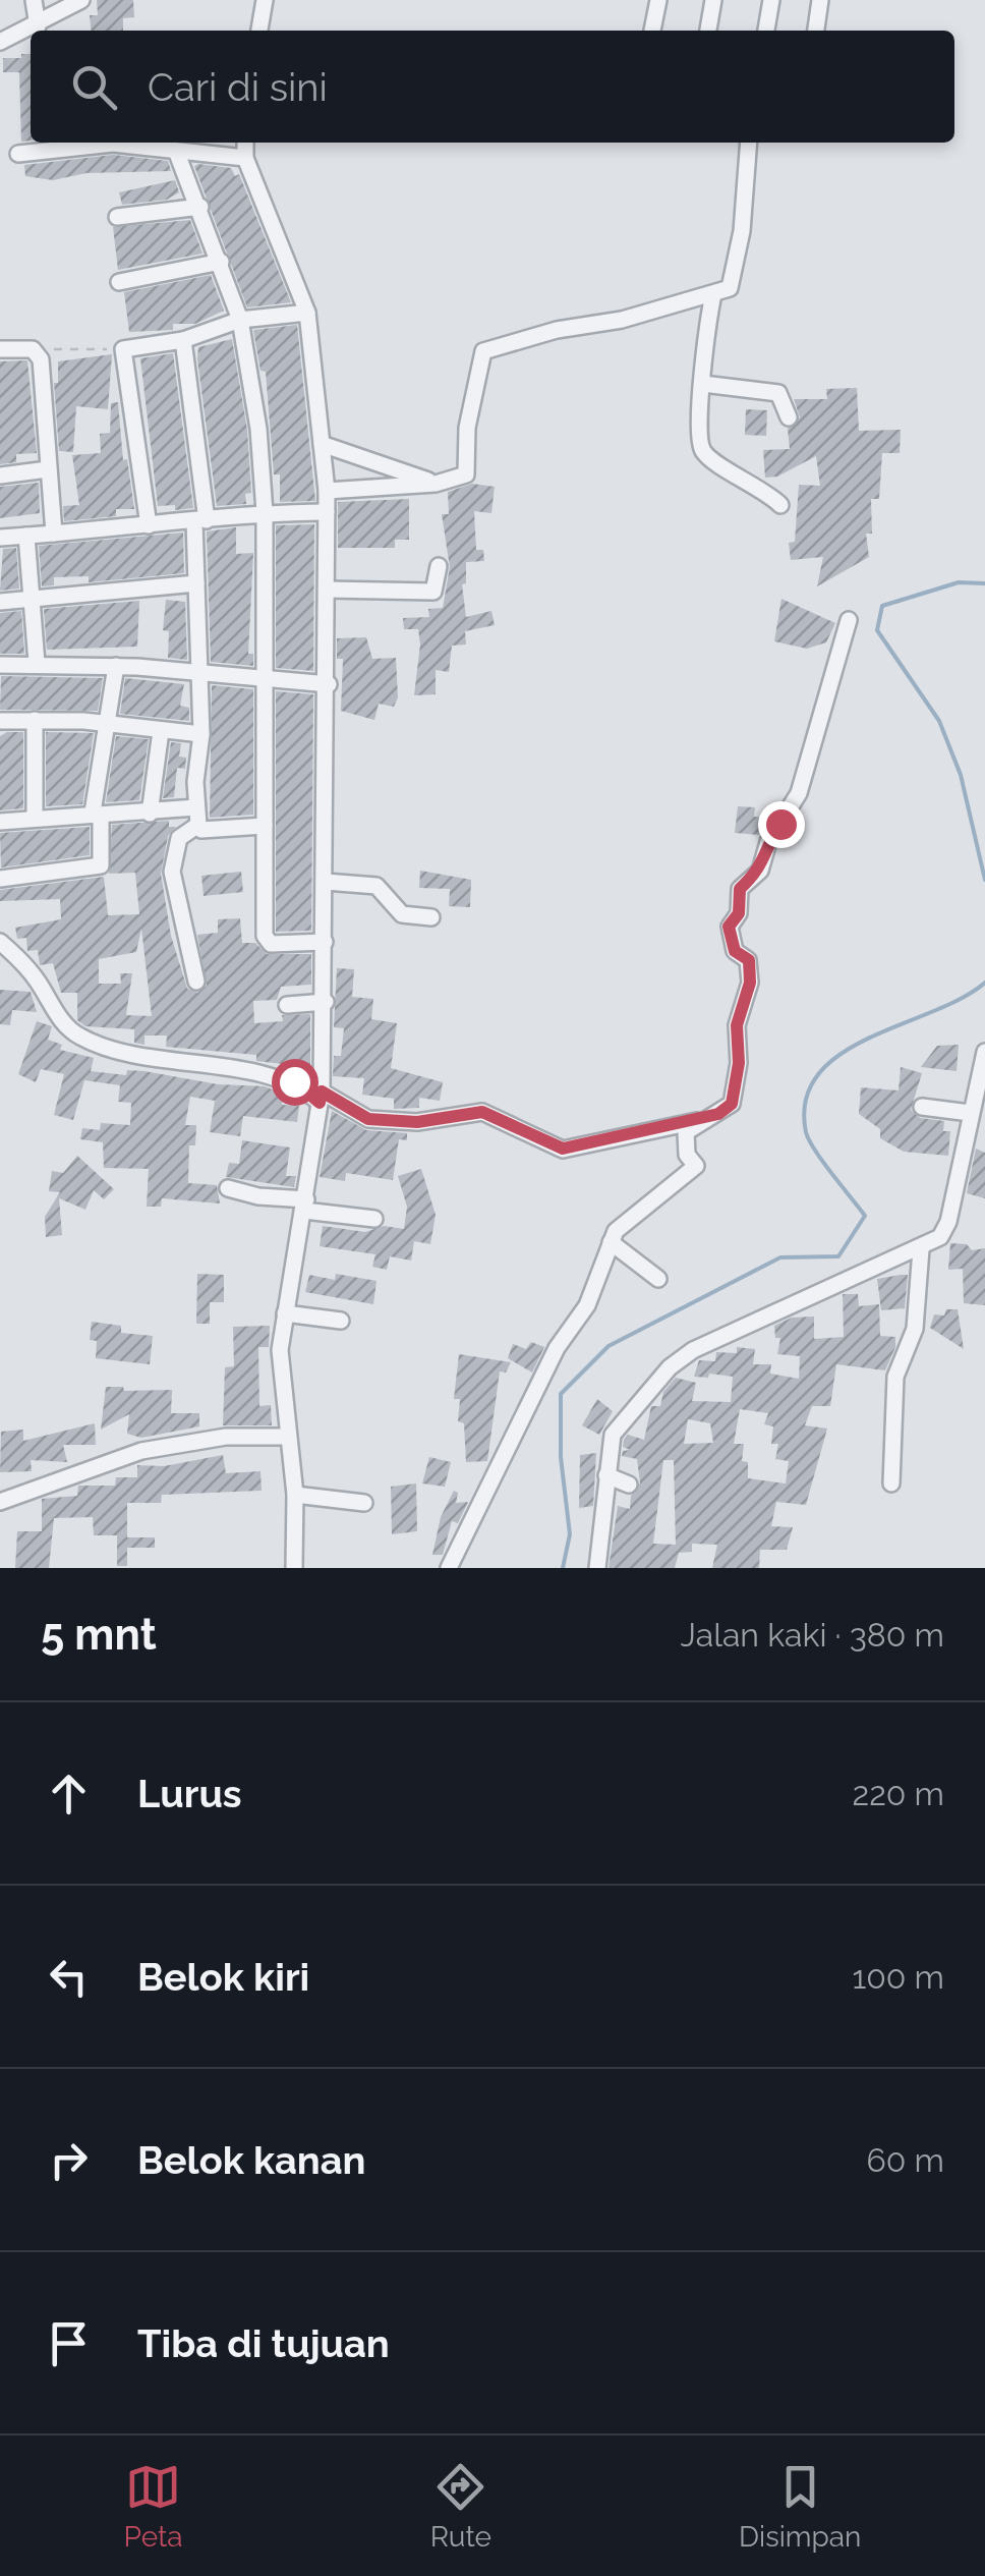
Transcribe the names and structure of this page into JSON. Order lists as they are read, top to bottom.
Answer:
{
  "page": {
    "search": "Cari di sini",
    "heading": ["5 mnt", "Jalan kaki · 380 m"],
    "list": [
      ["Lurus", "220 m"],
      ["Belok kiri", "100 m"],
      ["Belok kanan", "60 m"],
      "Tiba di tujuan"
    ],
    "nav": ["Peta", "Rute", "Disimpan"]
  }
}
